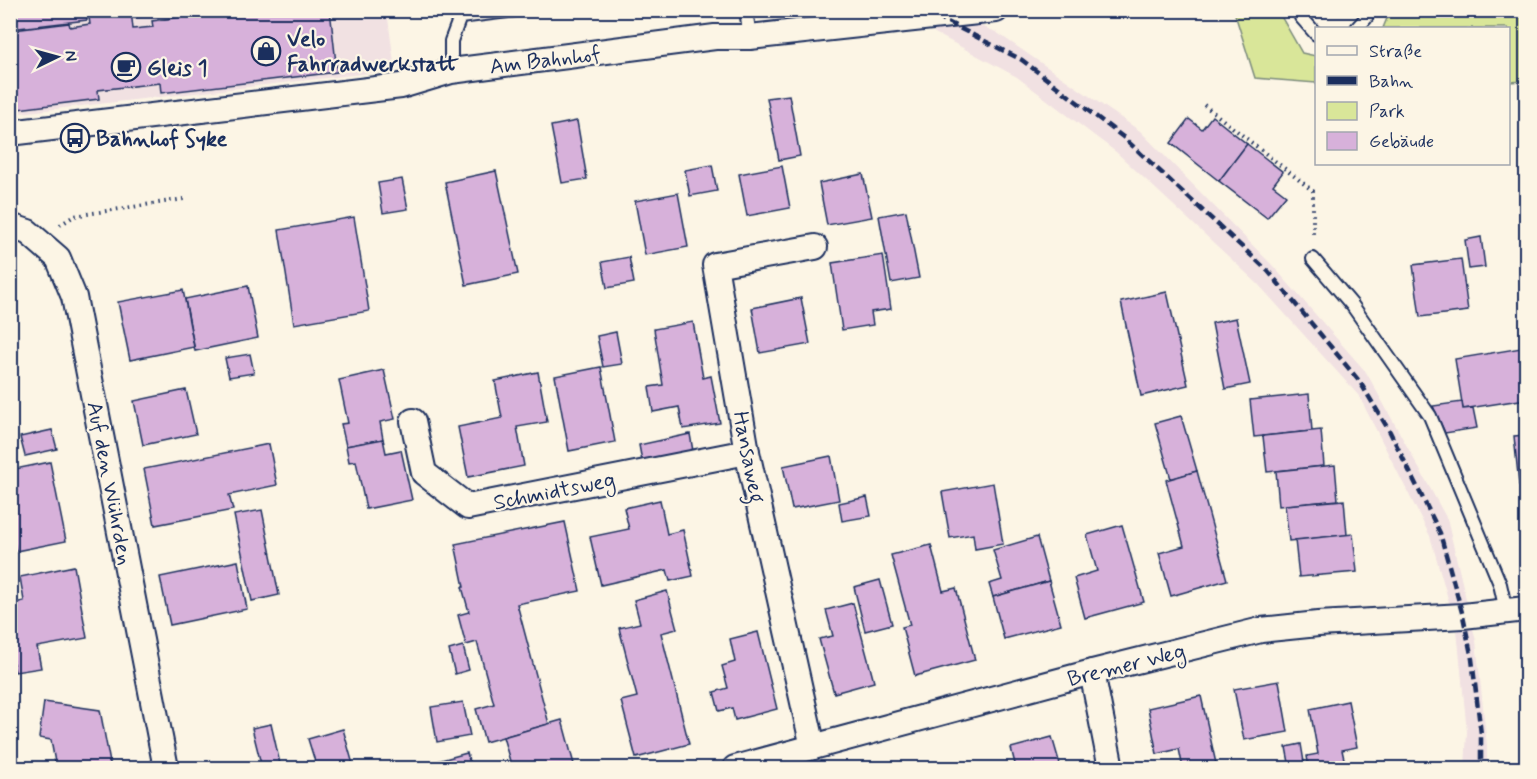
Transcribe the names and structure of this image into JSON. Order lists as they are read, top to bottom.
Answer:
{
  "streets": {
    "street": [
      "Am Bahnhof",
      "Hansaweg",
      "Auf den Wührden",
      "Schmidtsweg",
      "Bremer Weg"
    ]
  },
  "crossings": [
    ["Hansaweg", "Schmidtsweg"],
    ["Hansaweg", "Bremer Weg"]
  ],
  "places": {
    "shop": ["Velo Fahrradwerkstatt"],
    "cafe": ["Gleis 1"],
    "bus stop": ["Bahnhof Syke"]
  },
  "legend": [
    "Straße",
    "Bahn",
    "Park",
    "Gebäude"
  ],
  "north": "right"
}
